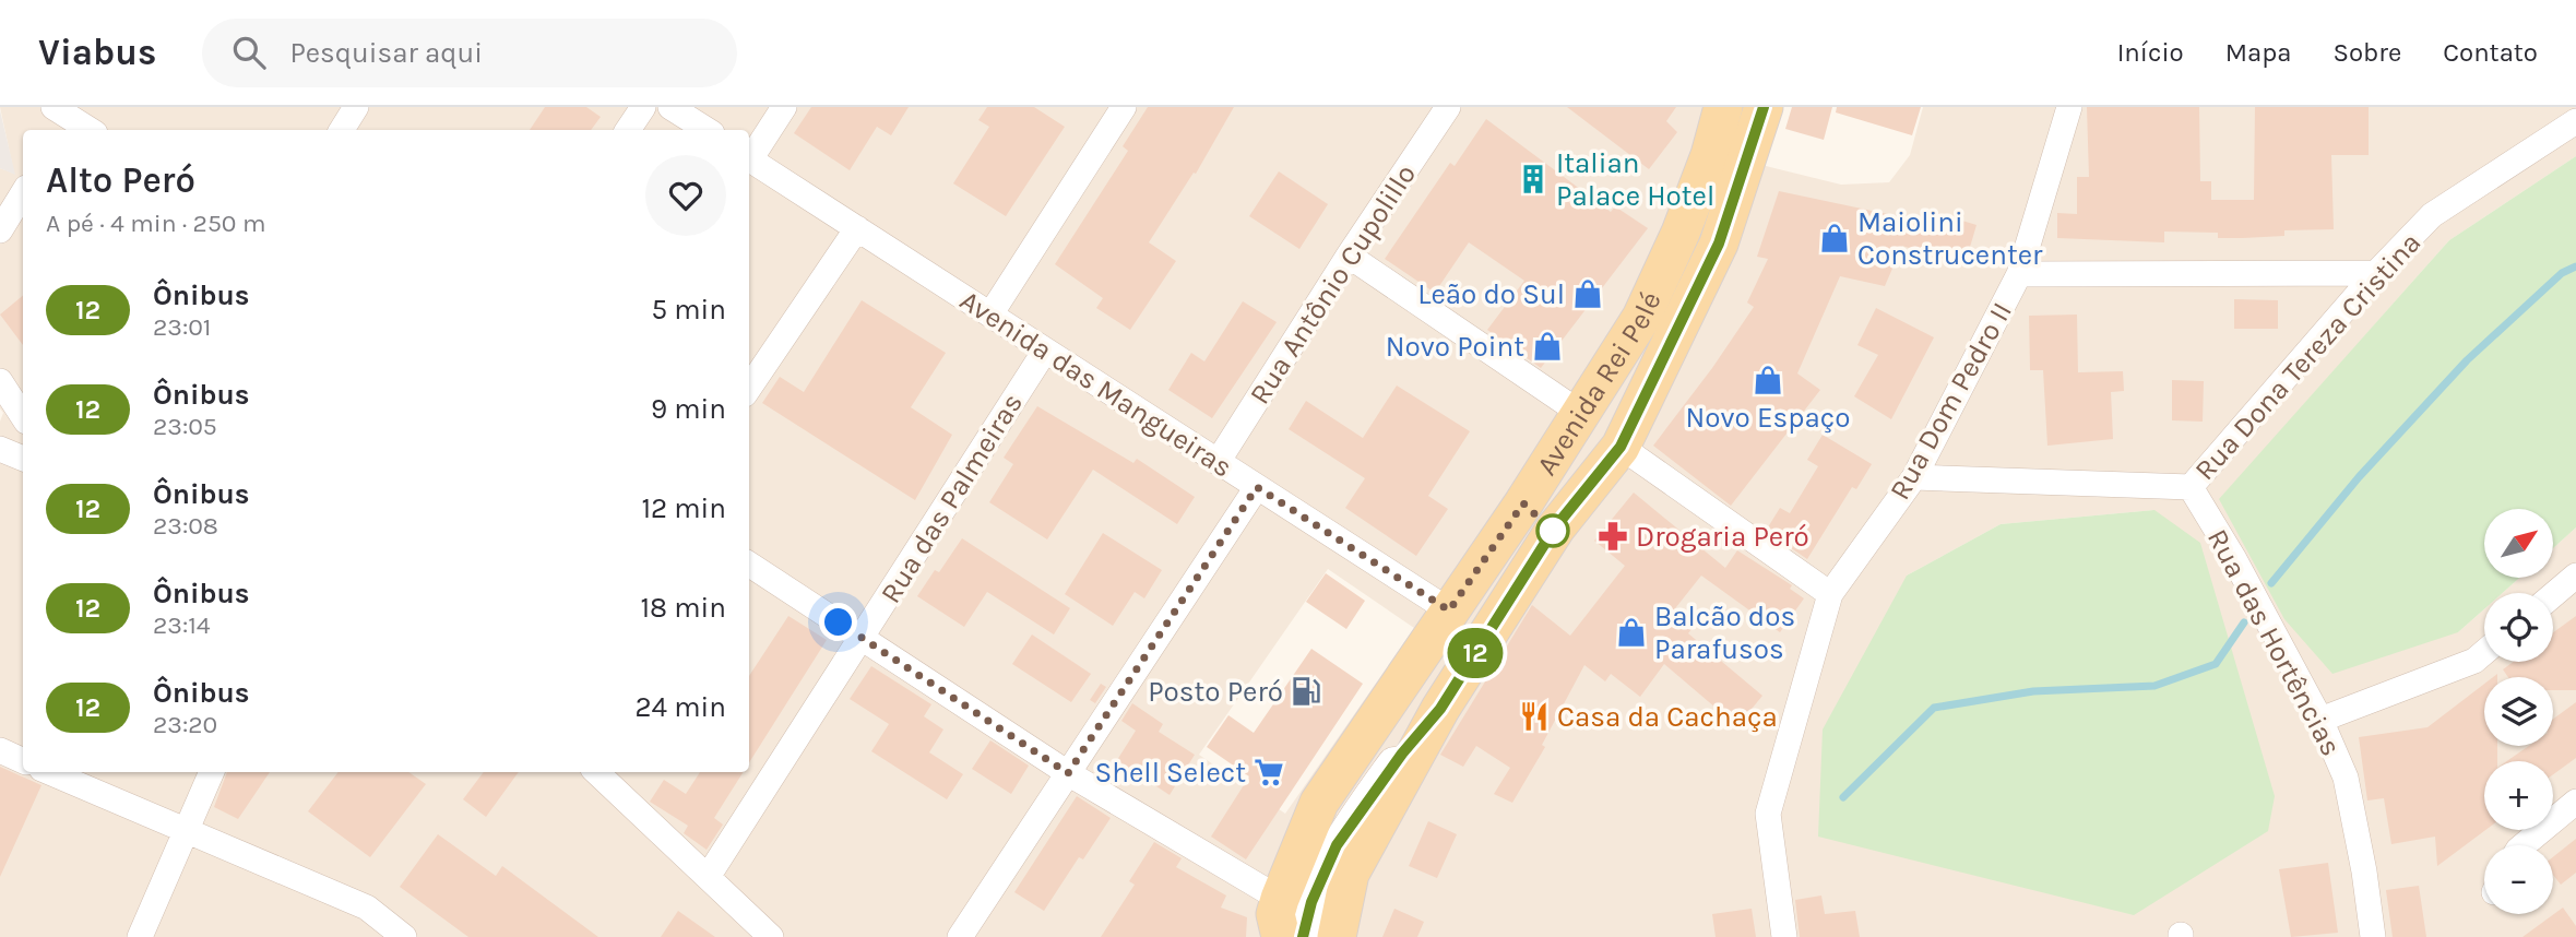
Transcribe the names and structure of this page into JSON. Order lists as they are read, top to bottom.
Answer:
{
  "streets": {
    "main road": ["Avenida Rei Pelé"],
    "street": [
      "Rua Antônio Cupolillo",
      "Rua Dona Tereza Cristina",
      "Avenida das Mangueiras",
      "Rua Dom Pedro II",
      "Rua das Palmeiras",
      "Rua das Hortências"
    ]
  },
  "crossings": [
    ["Rua Antônio Cupolillo", "Avenida das Mangueiras"],
    ["Rua Dona Tereza Cristina", "Rua Dom Pedro II"],
    ["Rua Dona Tereza Cristina", "Rua das Hortências"],
    ["Avenida Rei Pelé", "Avenida das Mangueiras"],
    ["Avenida das Mangueiras", "Rua das Palmeiras"]
  ],
  "places": {
    "building": ["Italian Palace Hotel"],
    "shop": [
      "Maiolini Construcenter",
      "Leão do Sul",
      "Novo Point",
      "Novo Espaço",
      "Balcão dos Parafusos"
    ],
    "pharmacy": ["Drogaria Peró"],
    "fuel station": ["Posto Peró"],
    "restaurant": ["Casa da Cachaça"],
    "supermarket": ["Shell Select"]
  },
  "lines": ["bus line 12"],
  "north": "top right",
  "page": {
    "header": "Viabus",
    "search": "Pesquisar aqui",
    "nav": [
      "Início",
      "Mapa",
      "Sobre",
      "Contato"
    ],
    "on_map": "12",
    "heading": ["Alto Peró", "A pé · 4 min · 250 m"],
    "list": [
      {
        "mark": "12",
        "name": "Ônibus",
        "note": "23:01",
        "value": "5 min"
      },
      {
        "mark": "12",
        "name": "Ônibus",
        "note": "23:05",
        "value": "9 min"
      },
      {
        "mark": "12",
        "name": "Ônibus",
        "note": "23:08",
        "value": "12 min"
      },
      {
        "mark": "12",
        "name": "Ônibus",
        "note": "23:14",
        "value": "18 min"
      },
      {
        "mark": "12",
        "name": "Ônibus",
        "note": "23:20",
        "value": "24 min"
      }
    ],
    "map_buttons": ["+", "−"]
  }
}
